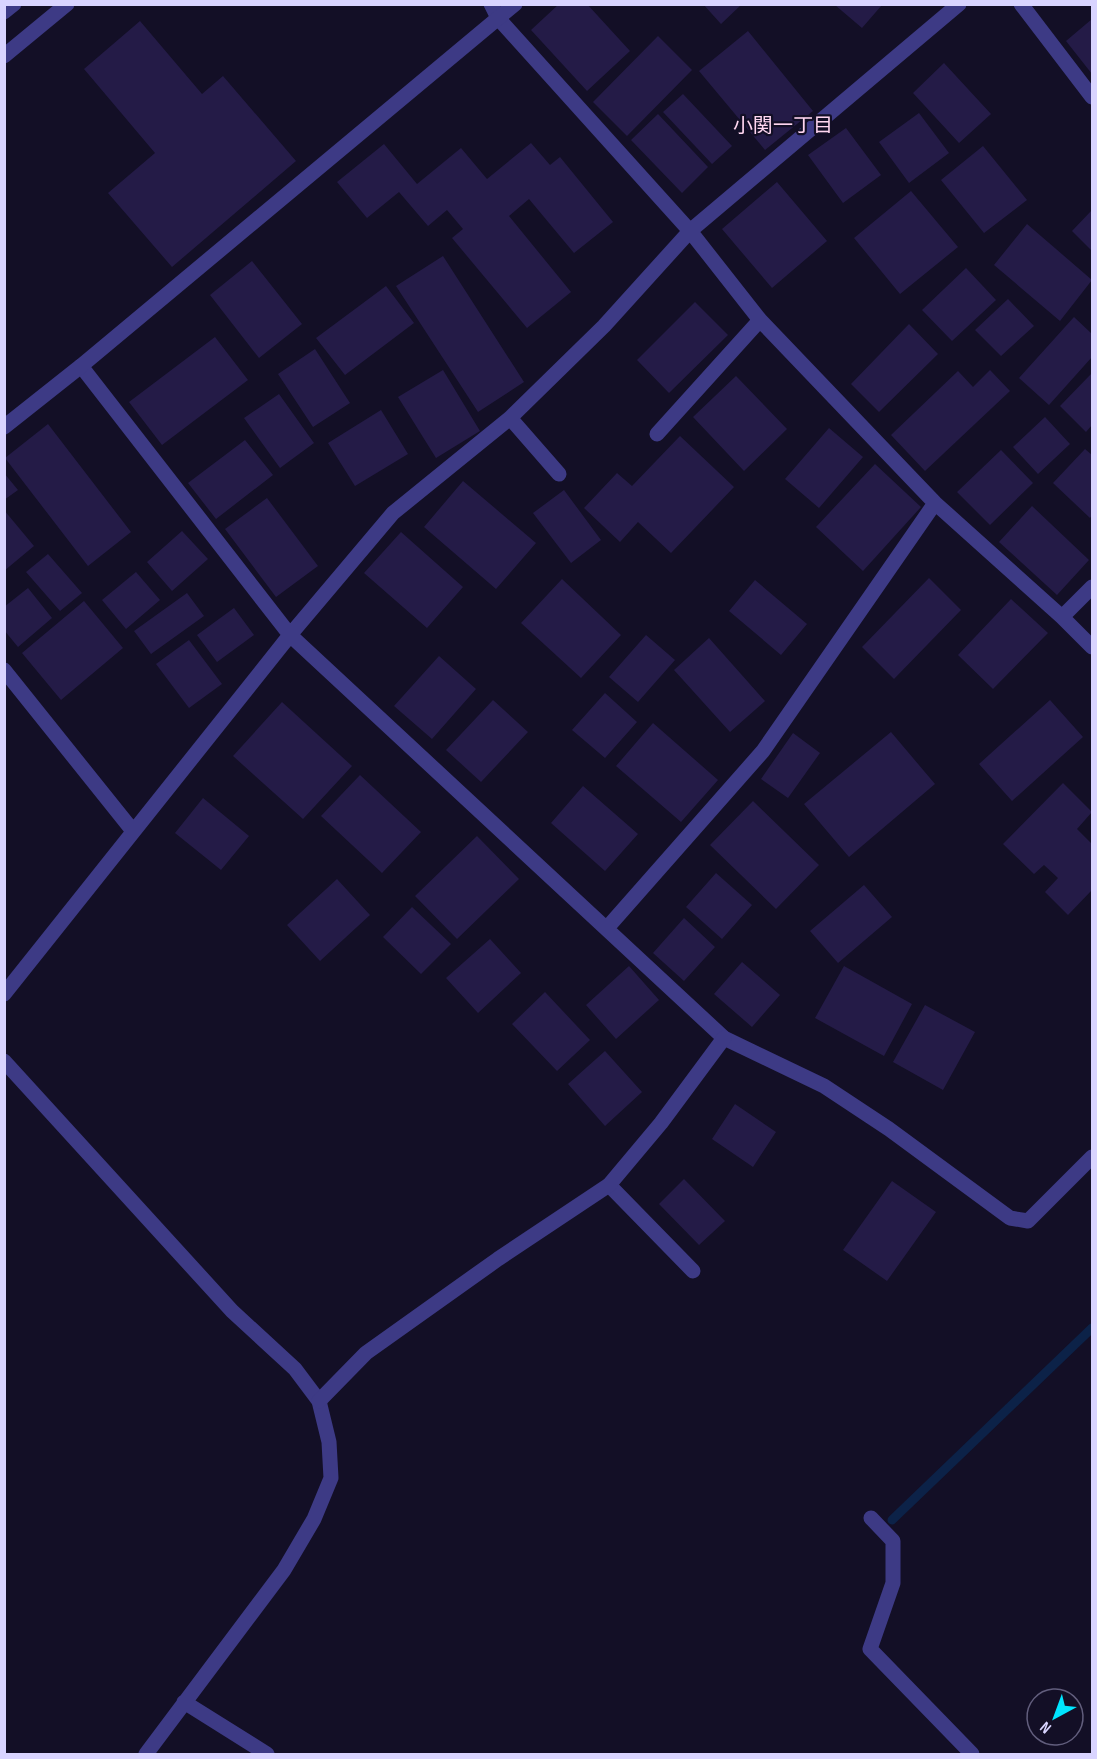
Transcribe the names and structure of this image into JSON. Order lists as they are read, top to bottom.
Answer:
{
  "districts": ["小関一丁目"],
  "north": "bottom left"
}
